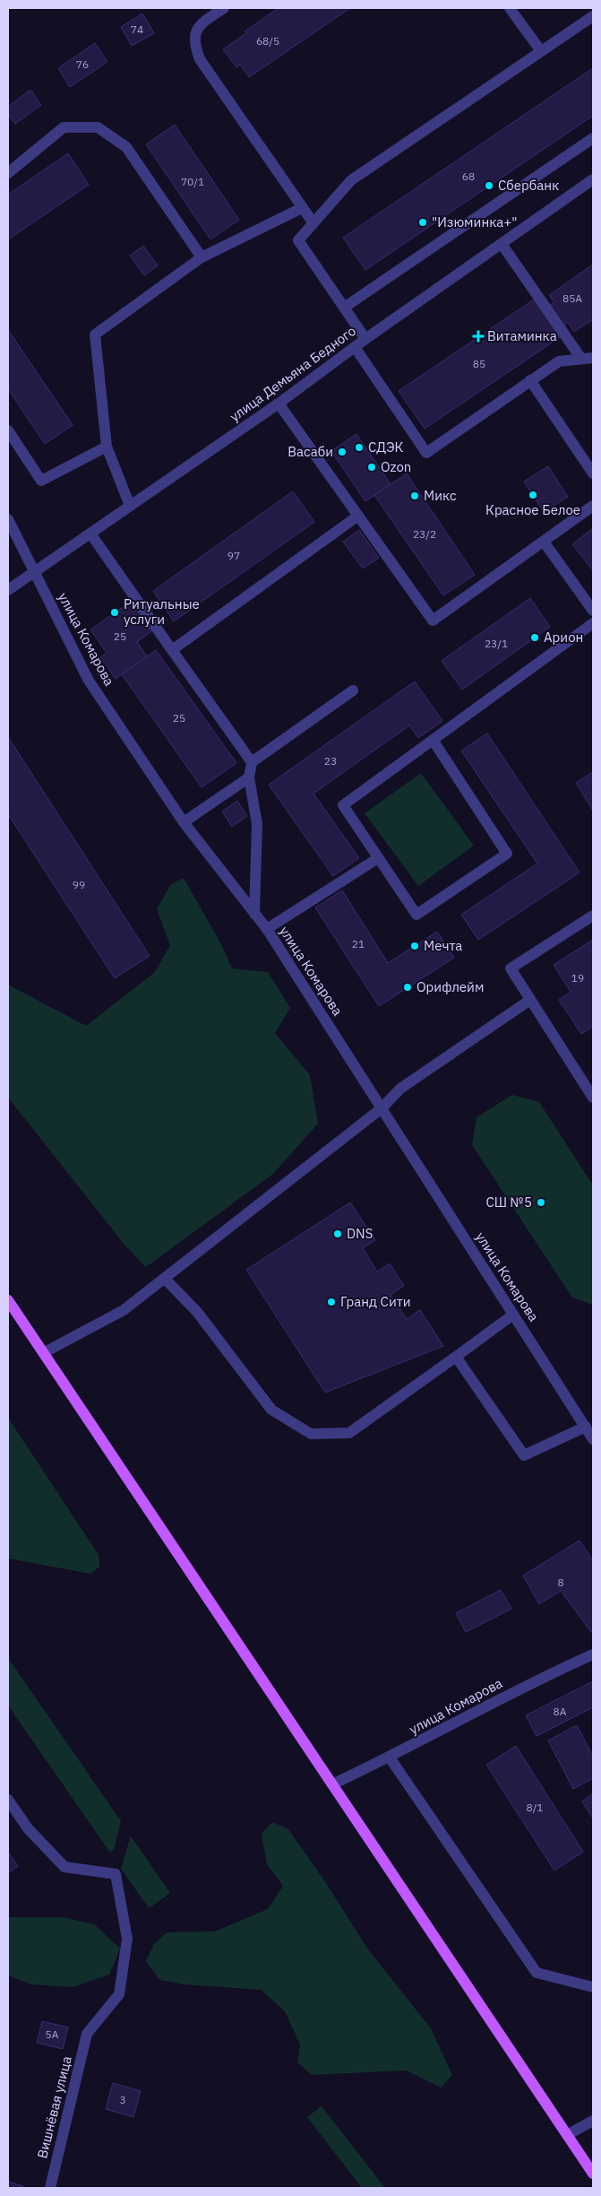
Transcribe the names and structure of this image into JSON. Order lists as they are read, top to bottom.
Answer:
{
  "streets": {
    "street": ["улица Демьяна Бедного", "улица Комарова", "Вишнёвая улица"]
  },
  "crossings": [
    ["улица Демьяна Бедного", "улица Комарова"]
  ],
  "places": {
    "other": [
      "Сбербанк",
      "\"Изюминка+\"",
      "СДЭК",
      "Васаби",
      "Ozon",
      "Красное Белое",
      "Микс",
      "Ритуальные услуги",
      "Арион",
      "Мечта",
      "Орифлейм",
      "СШ №5",
      "DNS",
      "Гранд Сити"
    ],
    "health": ["Витаминка"]
  },
  "house_numbers": [
    "74",
    "68/5",
    "76",
    "68",
    "70/1",
    "85А",
    "85",
    "23/2",
    "97",
    "25",
    "23/1",
    "25",
    "23",
    "99",
    "21",
    "19",
    "8",
    "8А",
    "8/1",
    "5А",
    "3"
  ]
}
